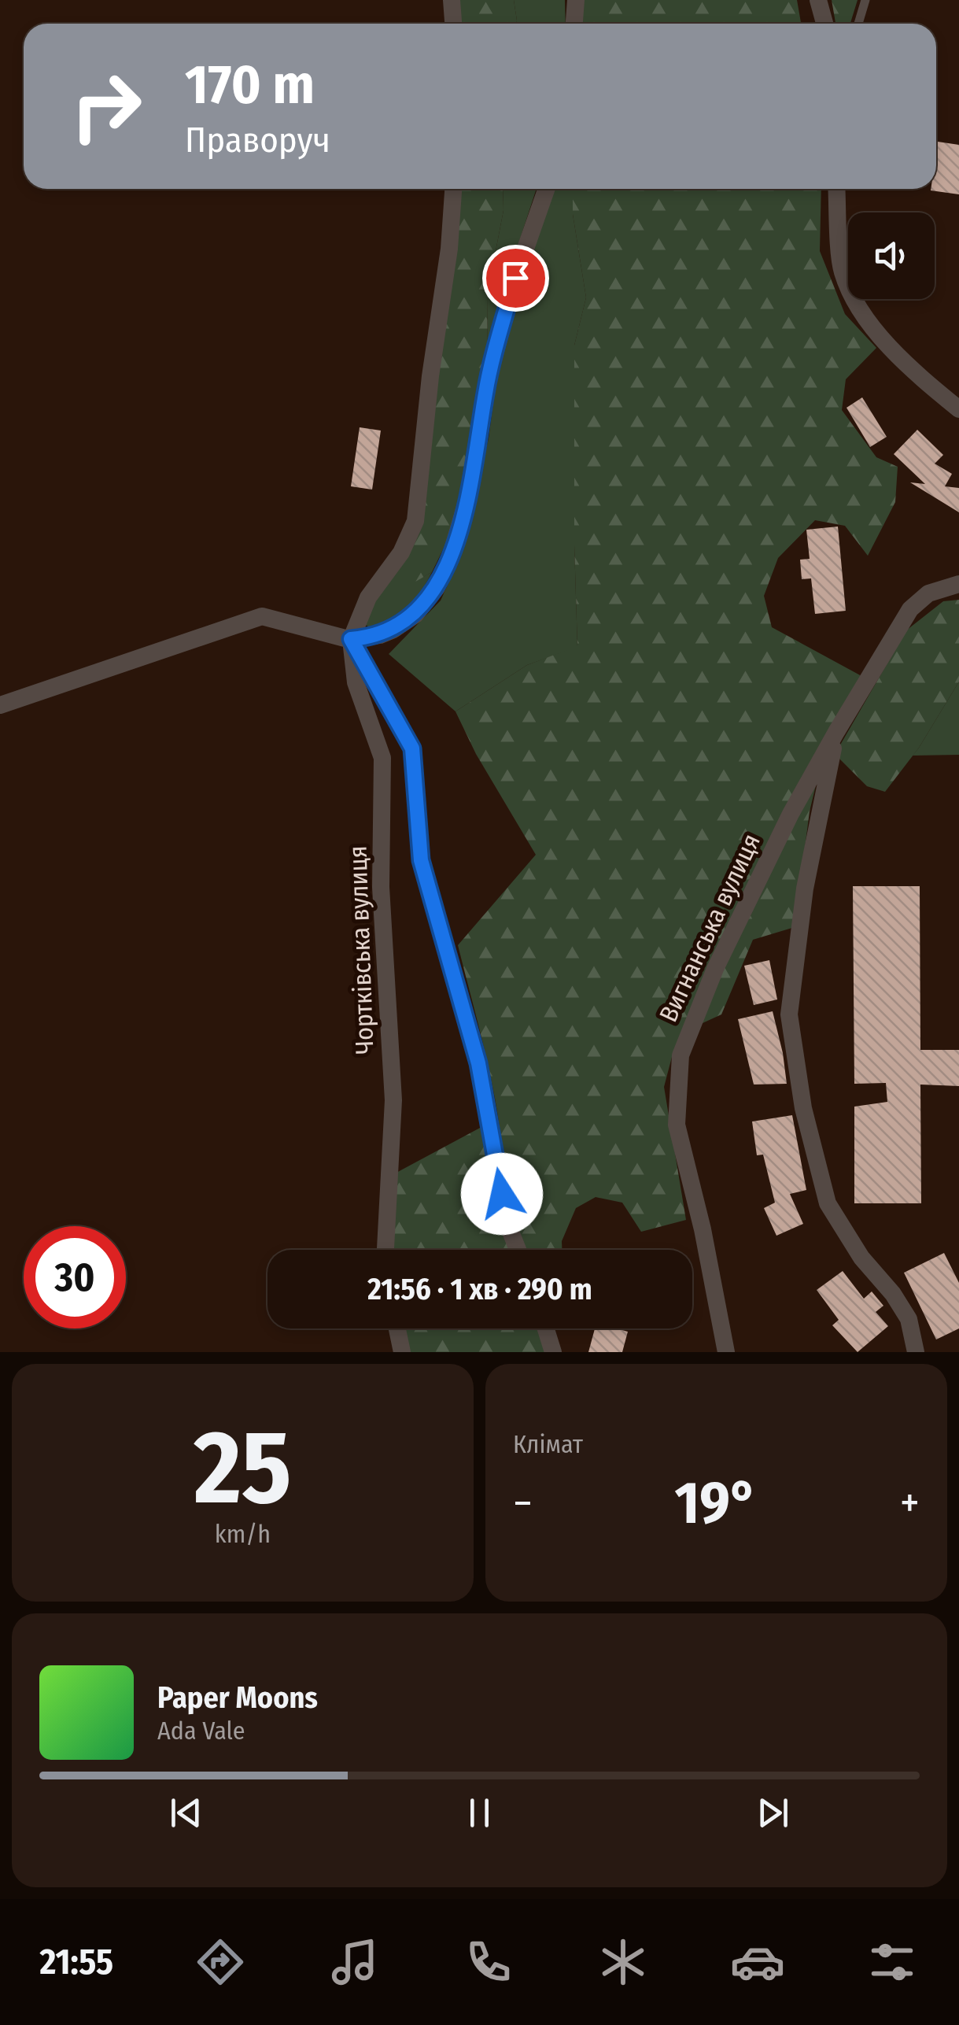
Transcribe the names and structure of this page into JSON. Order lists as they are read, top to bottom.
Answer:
{
  "streets": {
    "street": ["Вигнанська вулиця", "Чортківська вулиця"]
  },
  "page": {
    "turn": ["170 m", "Праворуч"],
    "limit": "30",
    "trip": "21:56 · 1 хв · 290 m",
    "tile": [
      ["25", "km/h"],
      "Клімат"
    ],
    "heat": ["−", "19°", "+"],
    "song": ["Paper Moons", "Ada Vale"],
    "tabs": "21:55"
  }
}
